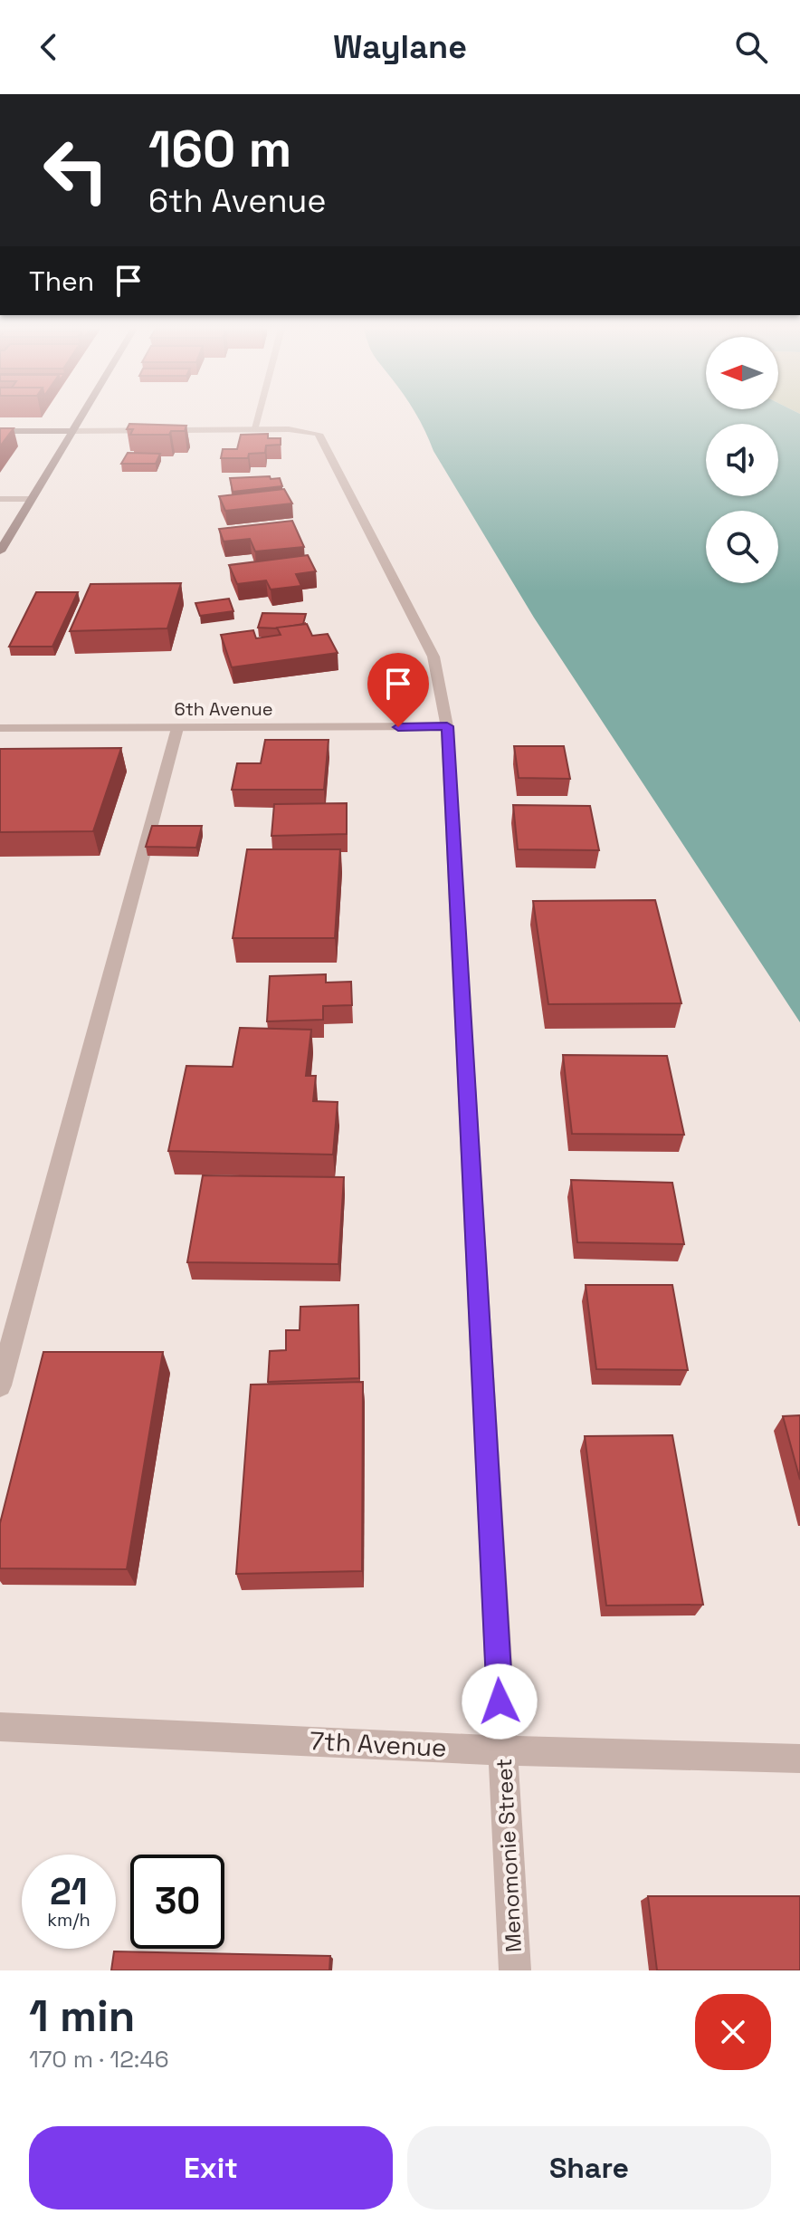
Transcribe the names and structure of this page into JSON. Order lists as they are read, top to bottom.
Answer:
{
  "streets": {
    "street": ["6th Avenue", "7th Avenue", "Menomonie Street"]
  },
  "crossings": [
    ["6th Avenue", "Menomonie Street"],
    ["7th Avenue", "Menomonie Street"]
  ],
  "north": "left",
  "page": {
    "header": "Waylane",
    "turn": ["160 m", "6th Avenue"],
    "then": "Then",
    "speed": "21 km/h",
    "limit": "30",
    "heading": ["1 min", "170 m · 12:46"],
    "buttons": ["Exit", "Share"]
  }
}
